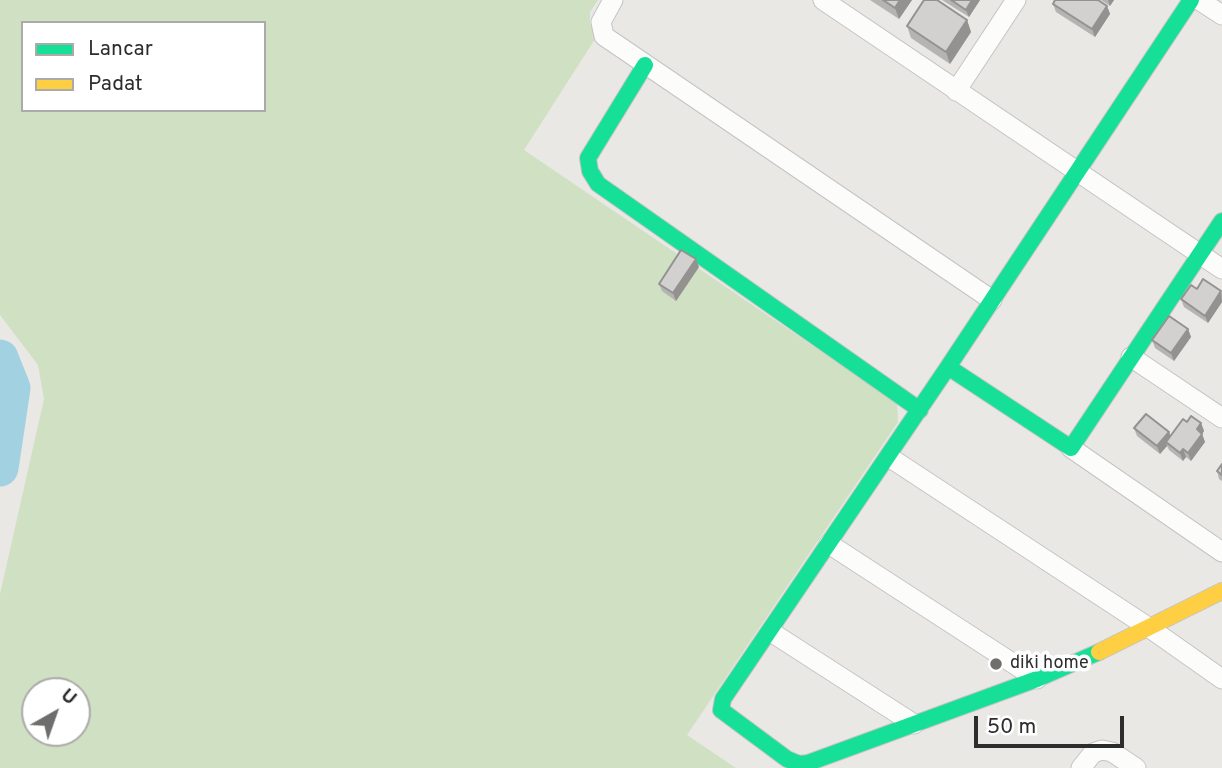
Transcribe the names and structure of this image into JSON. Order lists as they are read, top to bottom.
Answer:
{
  "places": ["diki home"],
  "legend": ["Lancar", "Padat"],
  "scale_bar": "50 m",
  "north": "top right"
}
